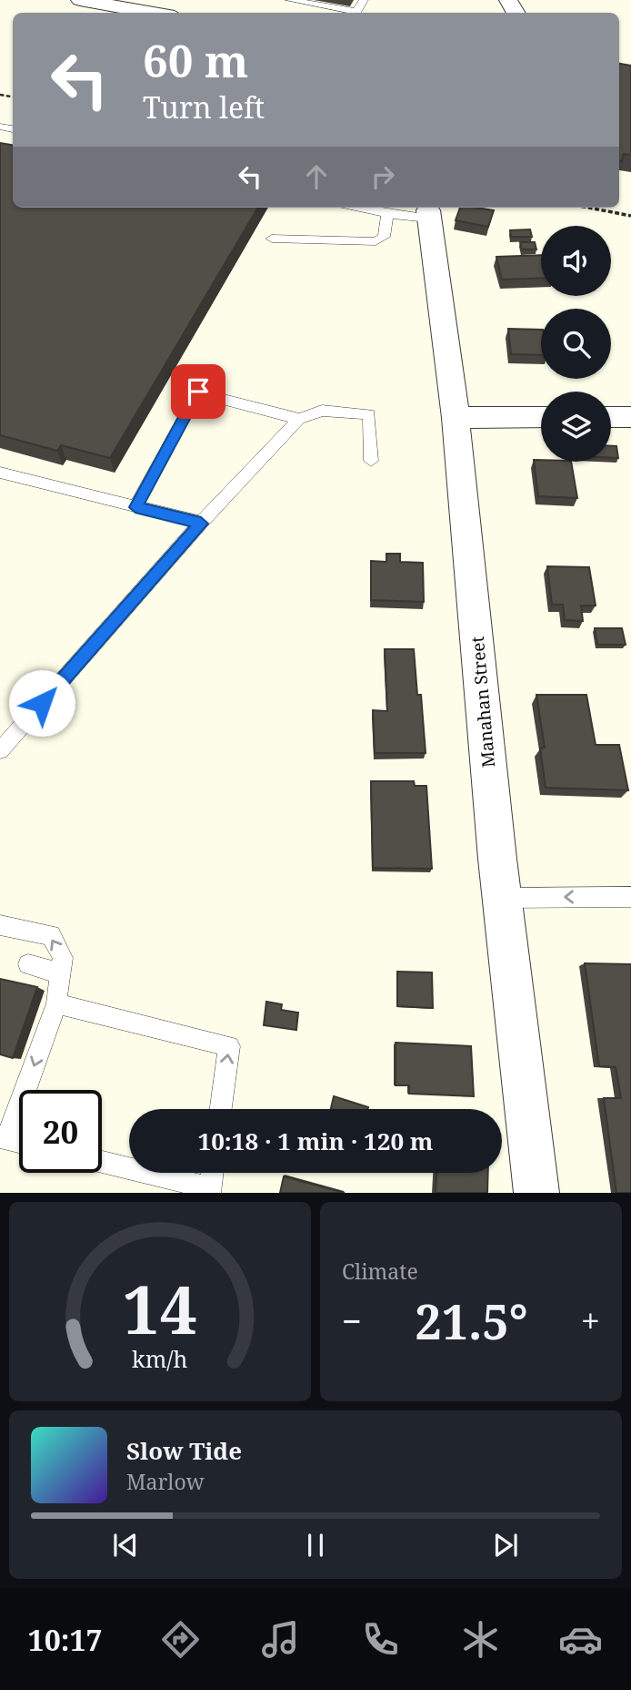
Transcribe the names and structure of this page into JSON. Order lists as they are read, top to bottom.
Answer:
{
  "streets": {
    "street": ["Manahan Street"]
  },
  "page": {
    "turn": ["60 m", "Turn left"],
    "limit": "20",
    "trip": "10:18 · 1 min · 120 m",
    "tile": "Climate",
    "heat": ["−", "21.5°", "+"],
    "song": ["Slow Tide", "Marlow"],
    "tabs": "10:17",
    "gauge": ["14", "km/h"]
  }
}
